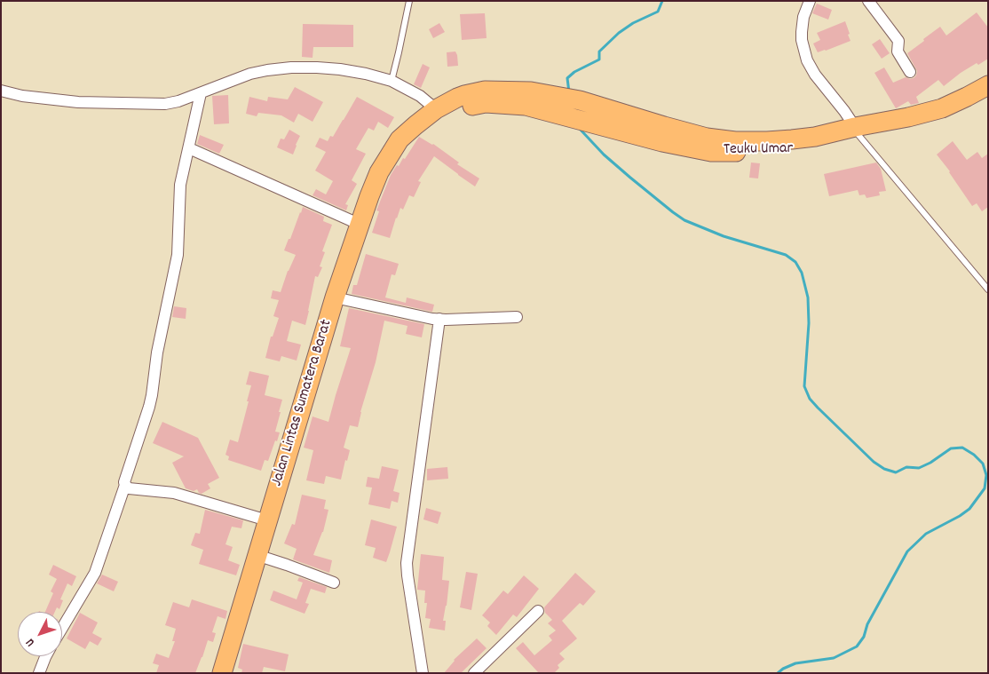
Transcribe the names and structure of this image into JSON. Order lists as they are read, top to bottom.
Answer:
{
  "streets": {
    "highway": ["Teuku Umar", "Jalan Lintas Sumatera Barat"]
  },
  "crossings": [
    ["Teuku Umar", "Jalan Lintas Sumatera Barat"]
  ],
  "north": "bottom left"
}
